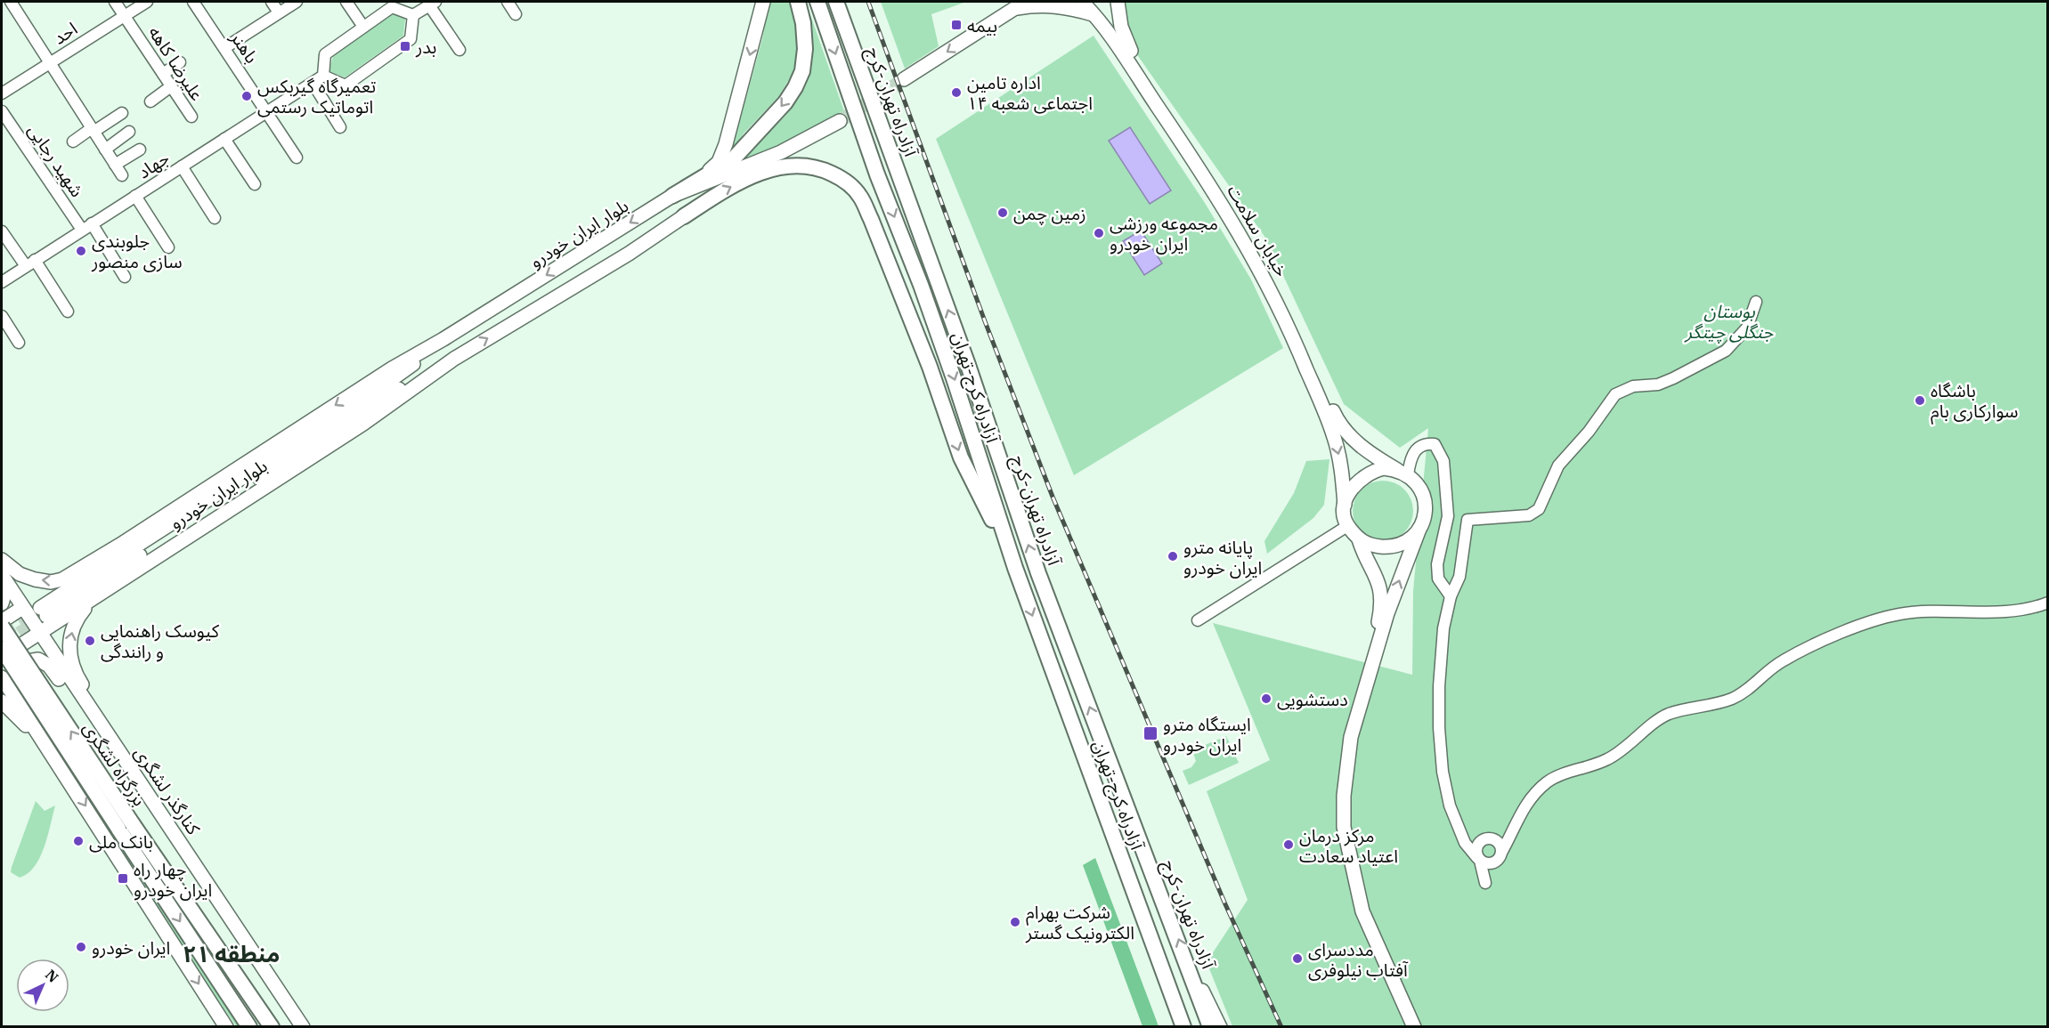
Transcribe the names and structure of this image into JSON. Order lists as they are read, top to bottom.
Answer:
{
  "streets": {
    "highway": ["آزادراه تهران-کرج", "آزادراه کرج-تهران", "بزرگراه لشگری"],
    "main road": ["خیابان سلامت", "بلوار ایران خودرو", "کنارگذر لشگری"],
    "street": [
      "احد",
      "باهنر",
      "علیرضا کاهه",
      "شهید رجایی",
      "جهاد"
    ]
  },
  "crossings": [
    ["احد", "علیرضا کاهه"],
    ["باهنر", "جهاد"],
    ["شهید رجایی", "جهاد"],
    ["بلوار ایران خودرو", "کنارگذر لشگری"]
  ],
  "one_way": ["آزادراه تهران-کرج", "آزادراه کرج-تهران"],
  "districts": ["منطقه ۲۱"],
  "parks": ["بوستان جنگلی چیتگر"],
  "places": {
    "transit": [
      "بیمه",
      "بدر",
      "ایستگاه مترو ایران خودرو",
      "چهار راه ایران خودرو"
    ],
    "other": [
      "اداره تامین اجتماعی شعبه ۱۴",
      "تعمیرگاه گیربکس اتوماتیک رستمی",
      "زمین چمن",
      "مجموعه ورزشی ایران خودرو",
      "جلوبندی سازی منصور",
      "باشگاه سوارکاری بام",
      "پایانه مترو ایران خودرو",
      "کیوسک راهنمایی و رانندگی",
      "دستشویی",
      "بانک ملی",
      "مرکز درمان اعتیاد سعادت",
      "شرکت بهرام الکترونیک گستر",
      "ایران خودرو",
      "مددسرای آفتاب نیلوفری"
    ]
  },
  "north": "top right"
}
